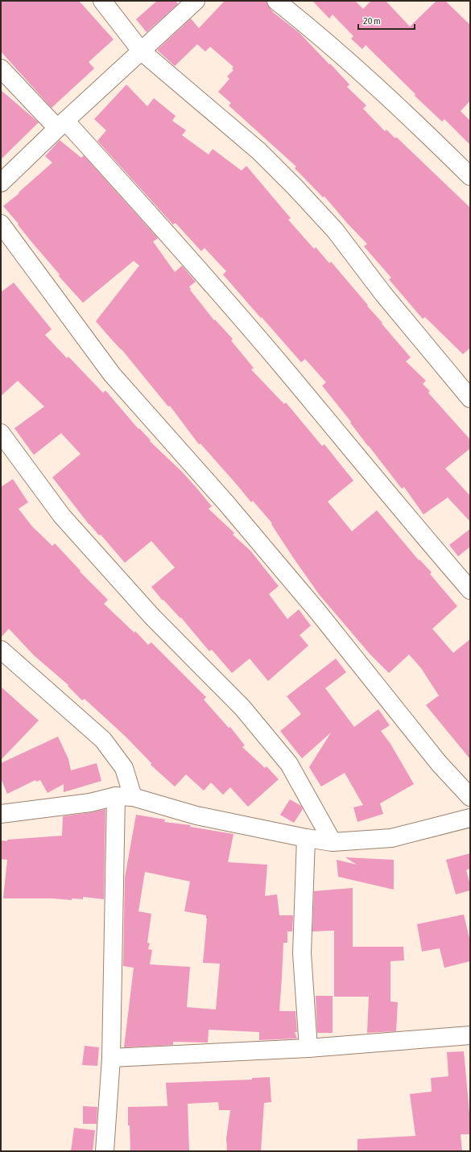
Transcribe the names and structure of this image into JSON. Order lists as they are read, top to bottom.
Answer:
{
  "scale_bar": "20 m"
}
